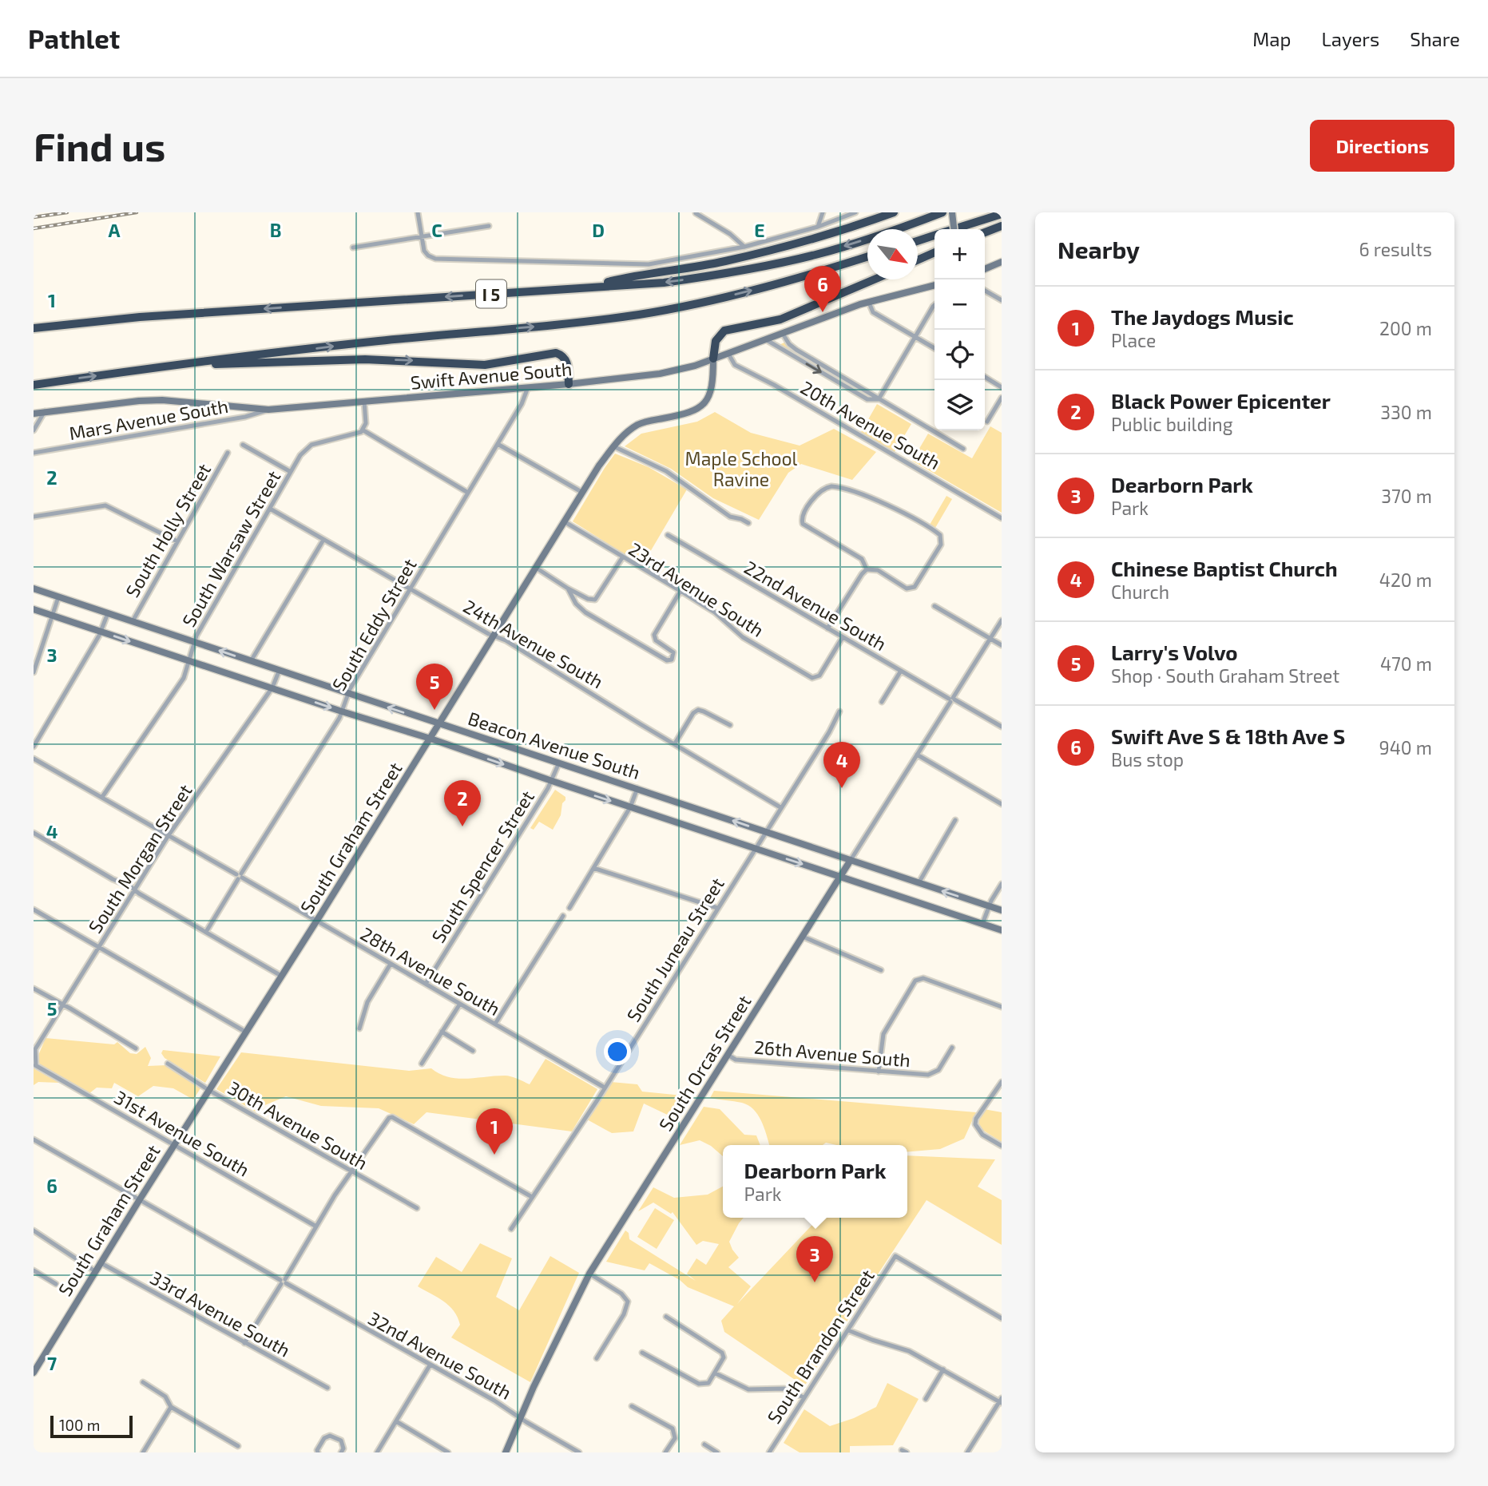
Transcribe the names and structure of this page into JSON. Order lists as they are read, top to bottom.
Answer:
{
  "streets": {
    "highway": ["I 5"],
    "street": [
      "Swift Avenue South",
      "Mars Avenue South",
      "20th Avenue South",
      "South Holly Street",
      "South Warsaw Street",
      "23rd Avenue South",
      "22nd Avenue South",
      "South Eddy Street",
      "24th Avenue South",
      "Beacon Avenue South",
      "South Graham Street",
      "South Morgan Street",
      "South Spencer Street",
      "South Juneau Street",
      "28th Avenue South",
      "26th Avenue South",
      "South Orcas Street",
      "30th Avenue South",
      "31st Avenue South",
      "33rd Avenue South",
      "South Brandon Street",
      "32nd Avenue South"
    ]
  },
  "crossings": [
    ["Swift Avenue South", "Mars Avenue South"],
    ["Swift Avenue South", "20th Avenue South"],
    ["Swift Avenue South", "South Eddy Street"],
    ["Swift Avenue South", "South Graham Street"],
    ["South Holly Street", "Beacon Avenue South"],
    ["South Warsaw Street", "24th Avenue South"],
    ["South Warsaw Street", "Beacon Avenue South"],
    ["South Warsaw Street", "28th Avenue South"],
    ["23rd Avenue South", "22nd Avenue South"],
    ["23rd Avenue South", "South Graham Street"],
    ["22nd Avenue South", "South Orcas Street"],
    ["South Eddy Street", "24th Avenue South"],
    ["South Eddy Street", "Beacon Avenue South"],
    ["South Eddy Street", "28th Avenue South"],
    ["24th Avenue South", "South Graham Street"],
    ["24th Avenue South", "South Juneau Street"],
    ["Beacon Avenue South", "South Graham Street"],
    ["Beacon Avenue South", "South Morgan Street"],
    ["Beacon Avenue South", "South Spencer Street"],
    ["Beacon Avenue South", "South Juneau Street"],
    ["Beacon Avenue South", "South Orcas Street"],
    ["South Graham Street", "28th Avenue South"],
    ["South Graham Street", "30th Avenue South"],
    ["South Graham Street", "31st Avenue South"],
    ["South Graham Street", "33rd Avenue South"],
    ["South Graham Street", "32nd Avenue South"],
    ["South Morgan Street", "28th Avenue South"],
    ["South Morgan Street", "31st Avenue South"],
    ["South Spencer Street", "28th Avenue South"],
    ["South Juneau Street", "28th Avenue South"],
    ["26th Avenue South", "South Orcas Street"],
    ["South Orcas Street", "32nd Avenue South"]
  ],
  "parks": ["Maple School Ravine"],
  "scale_bar": "100 m",
  "north": "bottom right",
  "page": {
    "header": "Pathlet",
    "nav": ["Map", "Layers", "Share"],
    "buttons": "Directions",
    "title": "Find us",
    "heading": ["Nearby", "6 results"],
    "map_buttons": ["+", "−"],
    "pins": [
      "6",
      "5",
      "4",
      "2",
      "1",
      "3"
    ],
    "list": [
      {
        "mark": "1",
        "name": "The Jaydogs Music",
        "note": "Place",
        "value": "200 m"
      },
      {
        "mark": "2",
        "name": "Black Power Epicenter",
        "note": "Public building",
        "value": "330 m"
      },
      {
        "mark": "3",
        "name": "Dearborn Park",
        "note": "Park",
        "value": "370 m"
      },
      {
        "mark": "4",
        "name": "Chinese Baptist Church",
        "note": "Church",
        "value": "420 m"
      },
      {
        "mark": "5",
        "name": "Larry's Volvo",
        "note": "Shop · South Graham Street",
        "value": "470 m"
      },
      {
        "mark": "6",
        "name": "Swift Ave S & 18th Ave S",
        "note": "Bus stop",
        "value": "940 m"
      }
    ],
    "popup": ["Dearborn Park", "Park"],
    "scale": "100 m"
  },
  "grid": {
    "columns": [
      "A",
      "B",
      "C",
      "D",
      "E"
    ],
    "rows": [
      "1",
      "2",
      "3",
      "4",
      "5",
      "6",
      "7"
    ]
  }
}
